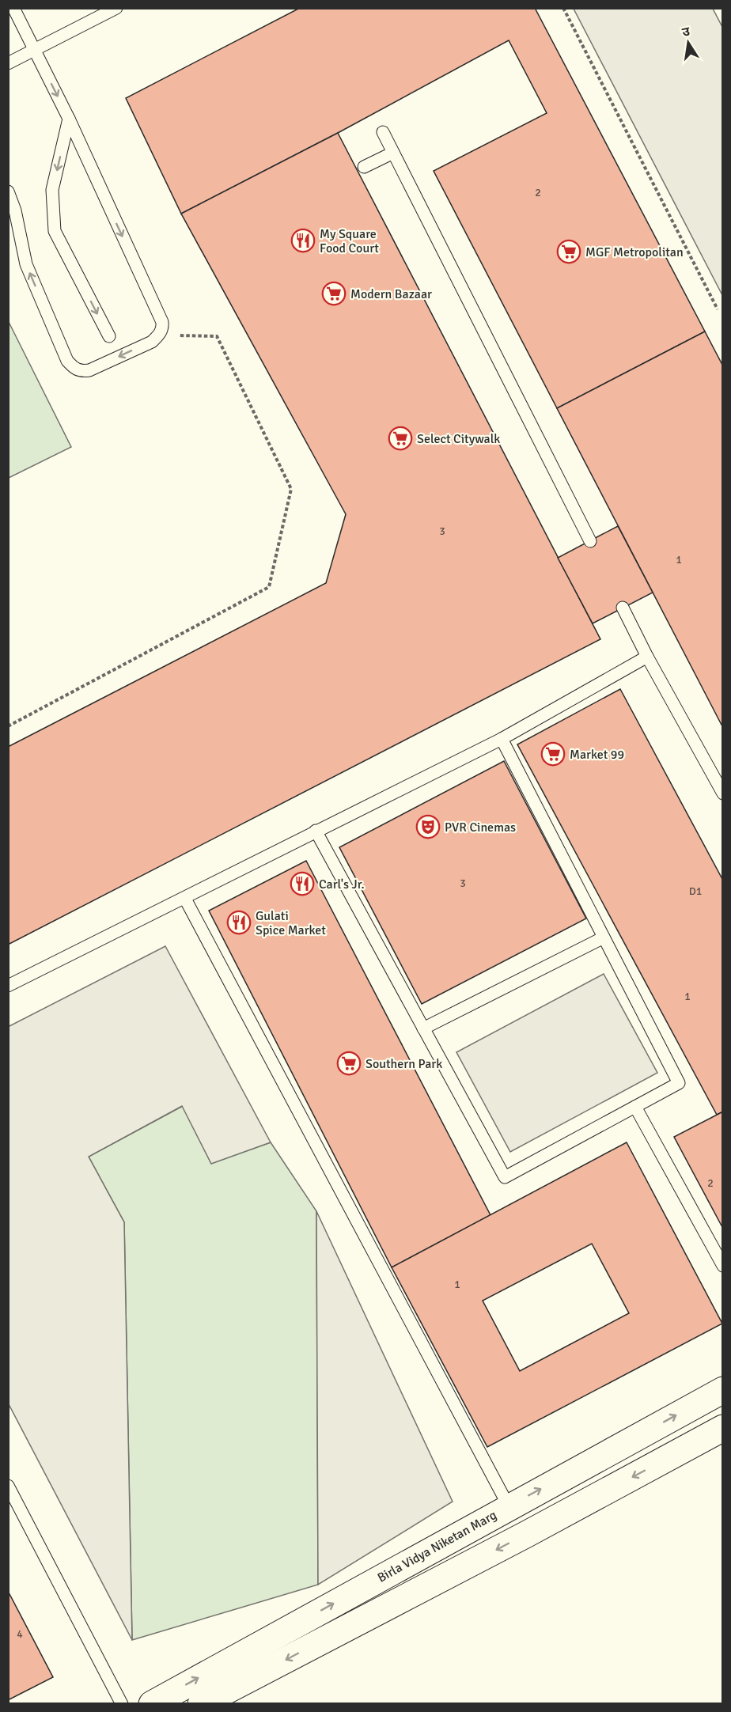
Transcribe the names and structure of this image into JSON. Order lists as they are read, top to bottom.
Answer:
{
  "streets": {
    "street": ["Birla Vidya Niketan Marg"]
  },
  "places": {
    "restaurant": ["My Square Food Court", "Carl's Jr.", "Gulati Spice Market"],
    "supermarket": [
      "MGF Metropolitan",
      "Modern Bazaar",
      "Select Citywalk",
      "Market 99",
      "Southern Park"
    ],
    "theatre": ["PVR Cinemas"]
  },
  "house_numbers": [
    "2",
    "3",
    "1",
    "3",
    "D1",
    "1",
    "2",
    "1",
    "4"
  ],
  "north": "top"
}
